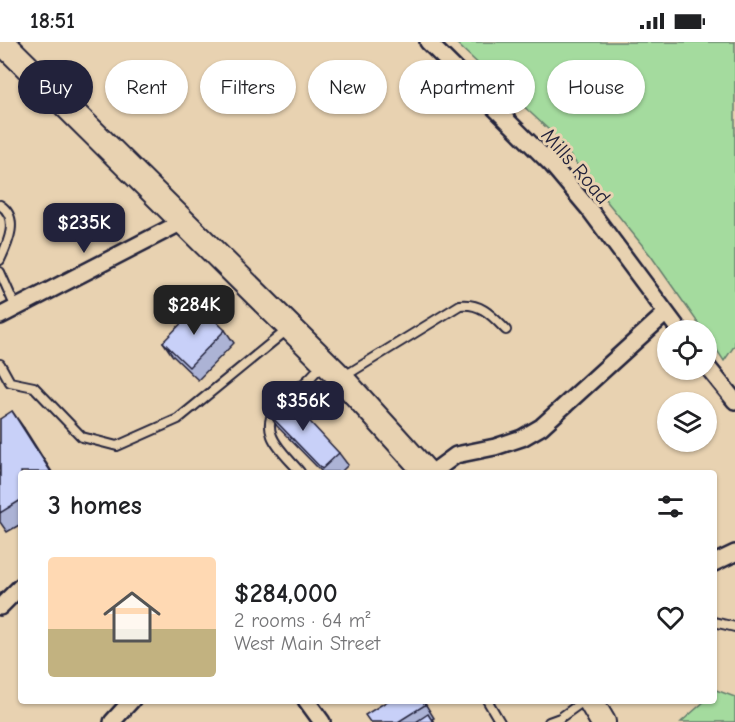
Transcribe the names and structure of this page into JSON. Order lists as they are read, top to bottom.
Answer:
{
  "streets": {
    "street": ["Mills Road"]
  },
  "page": {
    "status": "18:51",
    "chip": [
      "Buy",
      "Rent",
      "Filters",
      "New",
      "Apartment",
      "House"
    ],
    "price": ["$235K", "$284K", "$356K"],
    "heading": "3 homes",
    "list": [
      {
        "name": "$284,000",
        "note": "2 rooms · 64 m² · West Main Street"
      }
    ]
  }
}
